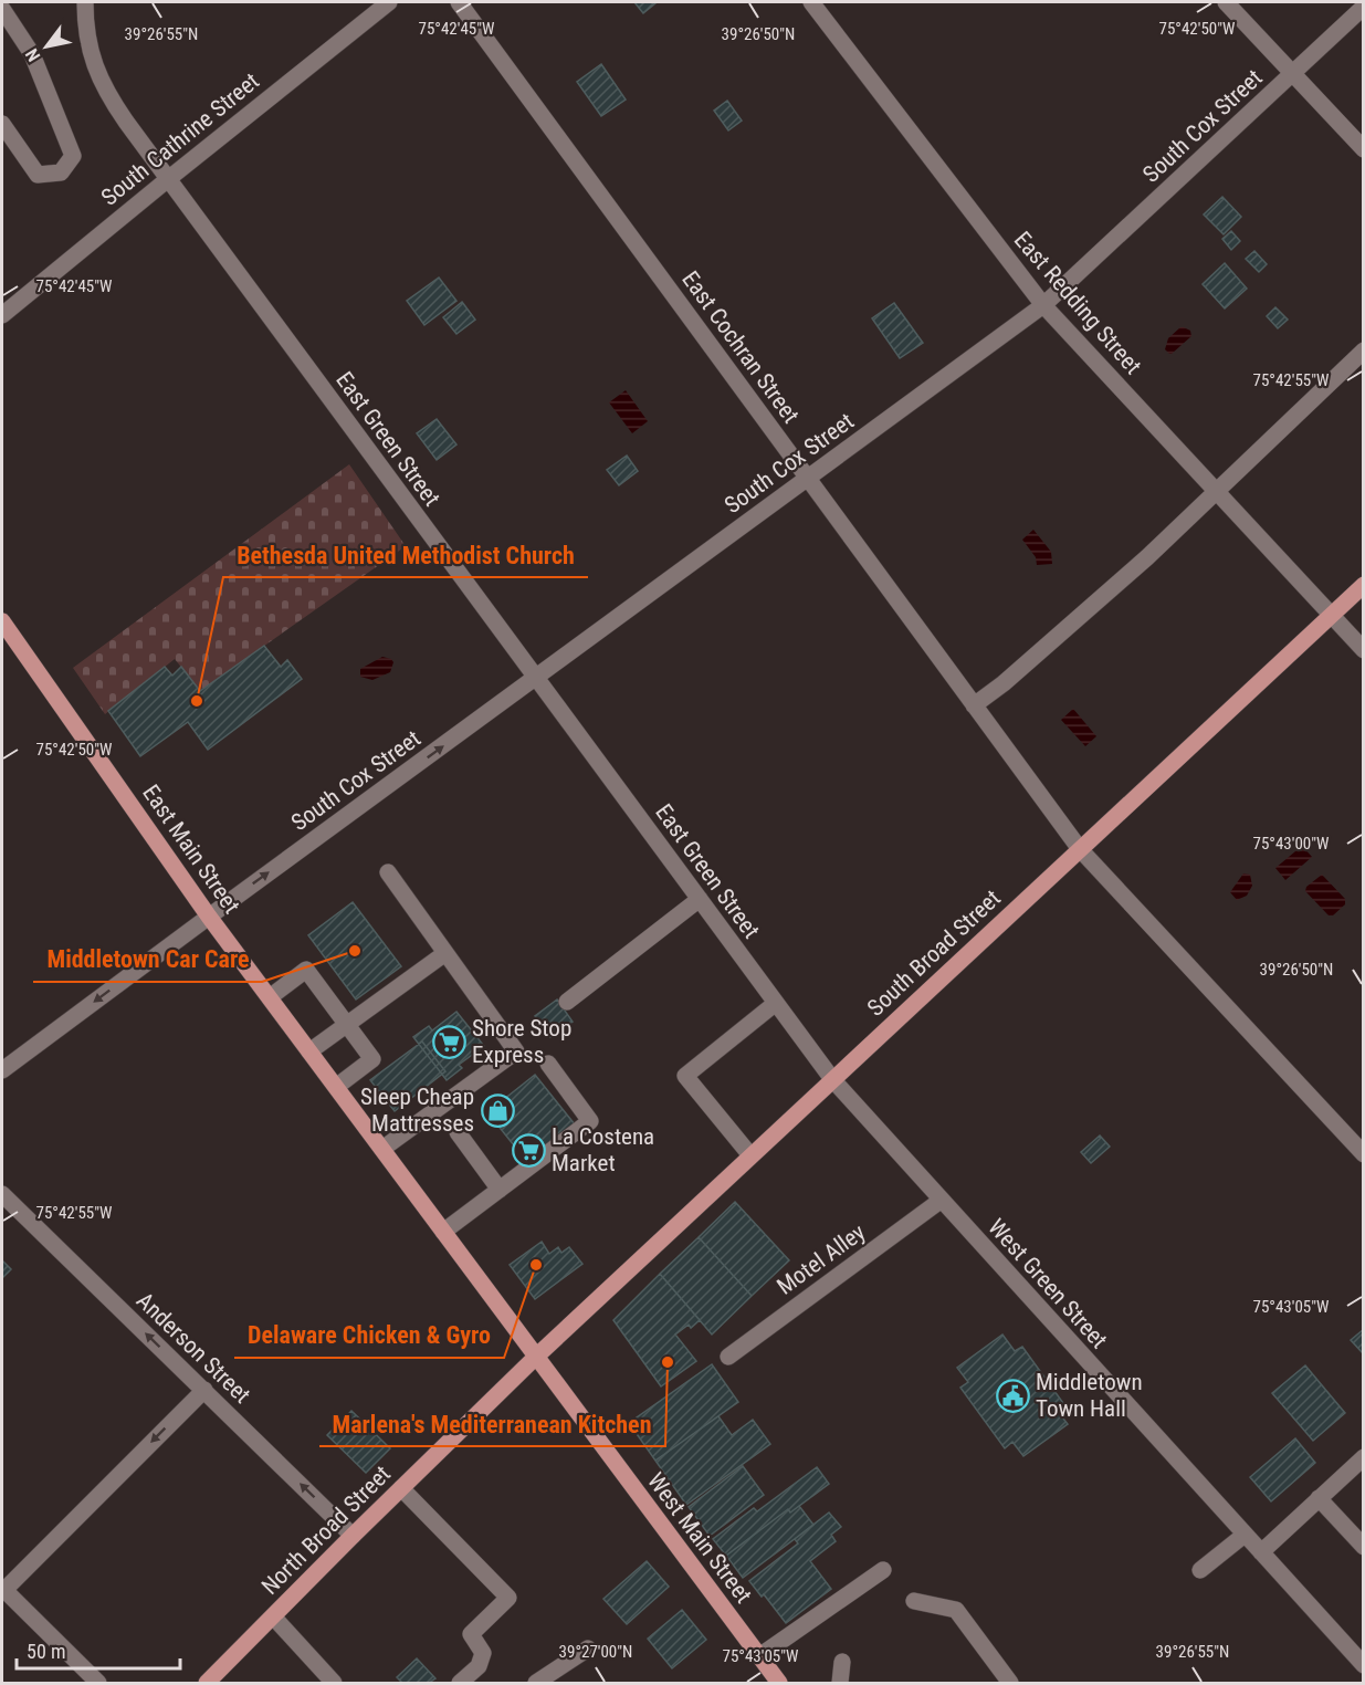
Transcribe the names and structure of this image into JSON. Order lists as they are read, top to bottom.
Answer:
{
  "streets": {
    "main road": [
      "East Main Street",
      "South Broad Street",
      "North Broad Street",
      "West Main Street"
    ],
    "street": [
      "South Cox Street",
      "South Cathrine Street",
      "East Redding Street",
      "East Cochran Street",
      "East Green Street",
      "Motel Alley",
      "West Green Street",
      "Anderson Street"
    ]
  },
  "crossings": [
    ["South Cox Street", "East Redding Street"],
    ["South Cox Street", "East Cochran Street"],
    ["South Cox Street", "East Green Street"],
    ["South Cox Street", "East Main Street"],
    ["South Cathrine Street", "East Green Street"],
    ["East Redding Street", "South Broad Street"],
    ["East Cochran Street", "South Broad Street"],
    ["East Green Street", "South Broad Street"],
    ["East Green Street", "West Green Street"],
    ["East Main Street", "South Broad Street"],
    ["East Main Street", "North Broad Street"],
    ["East Main Street", "West Main Street"],
    ["South Broad Street", "West Green Street"],
    ["South Broad Street", "North Broad Street"],
    ["South Broad Street", "West Main Street"],
    ["Motel Alley", "West Green Street"],
    ["Anderson Street", "North Broad Street"],
    ["North Broad Street", "West Main Street"]
  ],
  "one_way": ["Anderson Street"],
  "places": {
    "other": [
      "Bethesda United Methodist Church",
      "Middletown Car Care",
      "Delaware Chicken & Gyro",
      "Marlena's Mediterranean Kitchen"
    ],
    "supermarket": ["Shore Stop Express", "La Costena Market"],
    "shop": ["Sleep Cheap Mattresses"],
    "public building": ["Middletown Town Hall"]
  },
  "scale_bar": "50 m",
  "north": "bottom left",
  "coordinates": [
    "75°42'45\"W",
    "75°42'50\"W",
    "39°26'55\"N",
    "39°26'50\"N",
    "75°42'55\"W",
    "75°43'00\"W",
    "75°43'05\"W",
    "39°27'00\"N"
  ]
}
